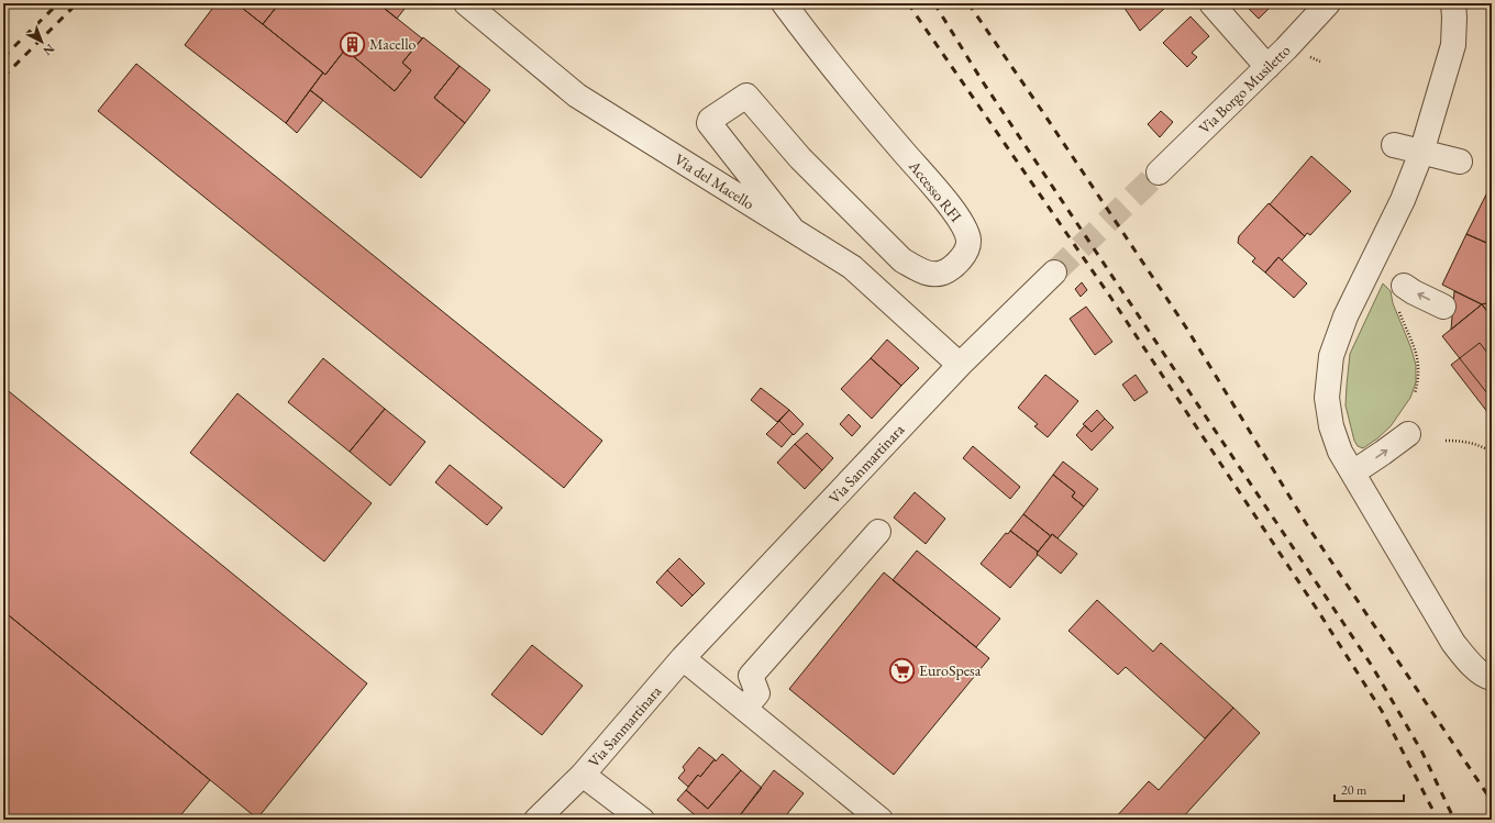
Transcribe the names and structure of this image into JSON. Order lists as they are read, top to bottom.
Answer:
{
  "streets": {
    "street": [
      "Via Borgo Musiletto",
      "Via del Macello",
      "Accesso RFI",
      "Via Sanmartinara"
    ]
  },
  "crossings": [
    ["Via del Macello", "Accesso RFI"],
    ["Via del Macello", "Via Sanmartinara"]
  ],
  "places": {
    "building": ["Macello"],
    "supermarket": ["EuroSpesa"]
  },
  "scale_bar": "20 m",
  "north": "bottom right"
}
